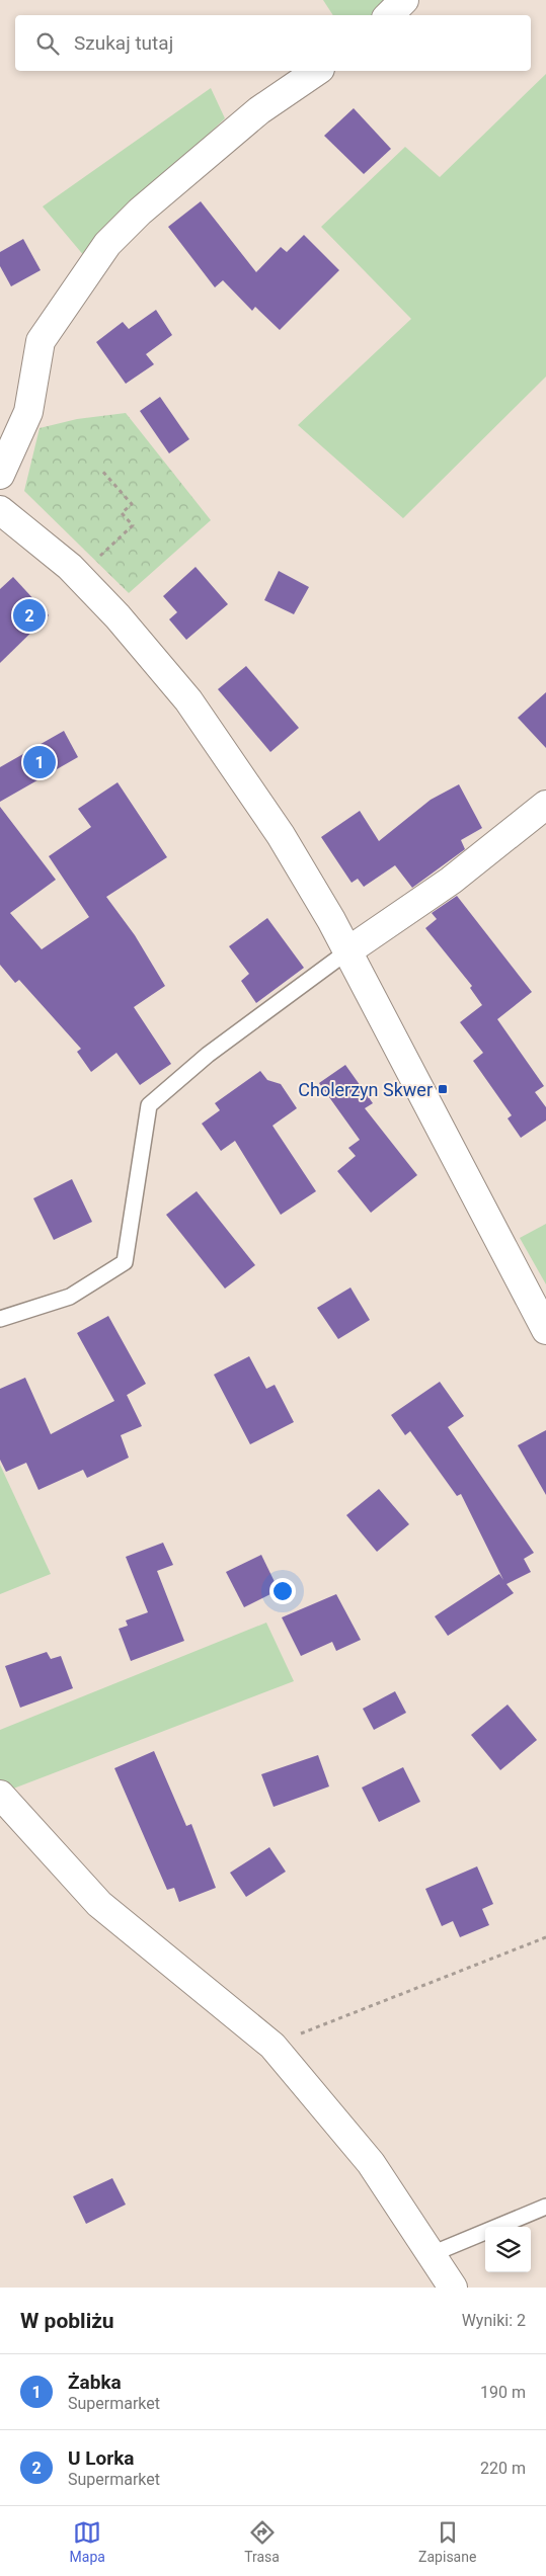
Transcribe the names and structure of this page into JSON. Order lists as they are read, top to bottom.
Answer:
{
  "places": {
    "transit": ["Cholerzyn Skwer"]
  },
  "page": {
    "search": "Szukaj tutaj",
    "pins": ["2", "1"],
    "heading": ["W pobliżu", "Wyniki: 2"],
    "list": [
      {
        "mark": "1",
        "name": "Żabka",
        "note": "Supermarket",
        "value": "190 m"
      },
      {
        "mark": "2",
        "name": "U Lorka",
        "note": "Supermarket",
        "value": "220 m"
      }
    ],
    "nav": ["Mapa", "Trasa", "Zapisane"]
  }
}
